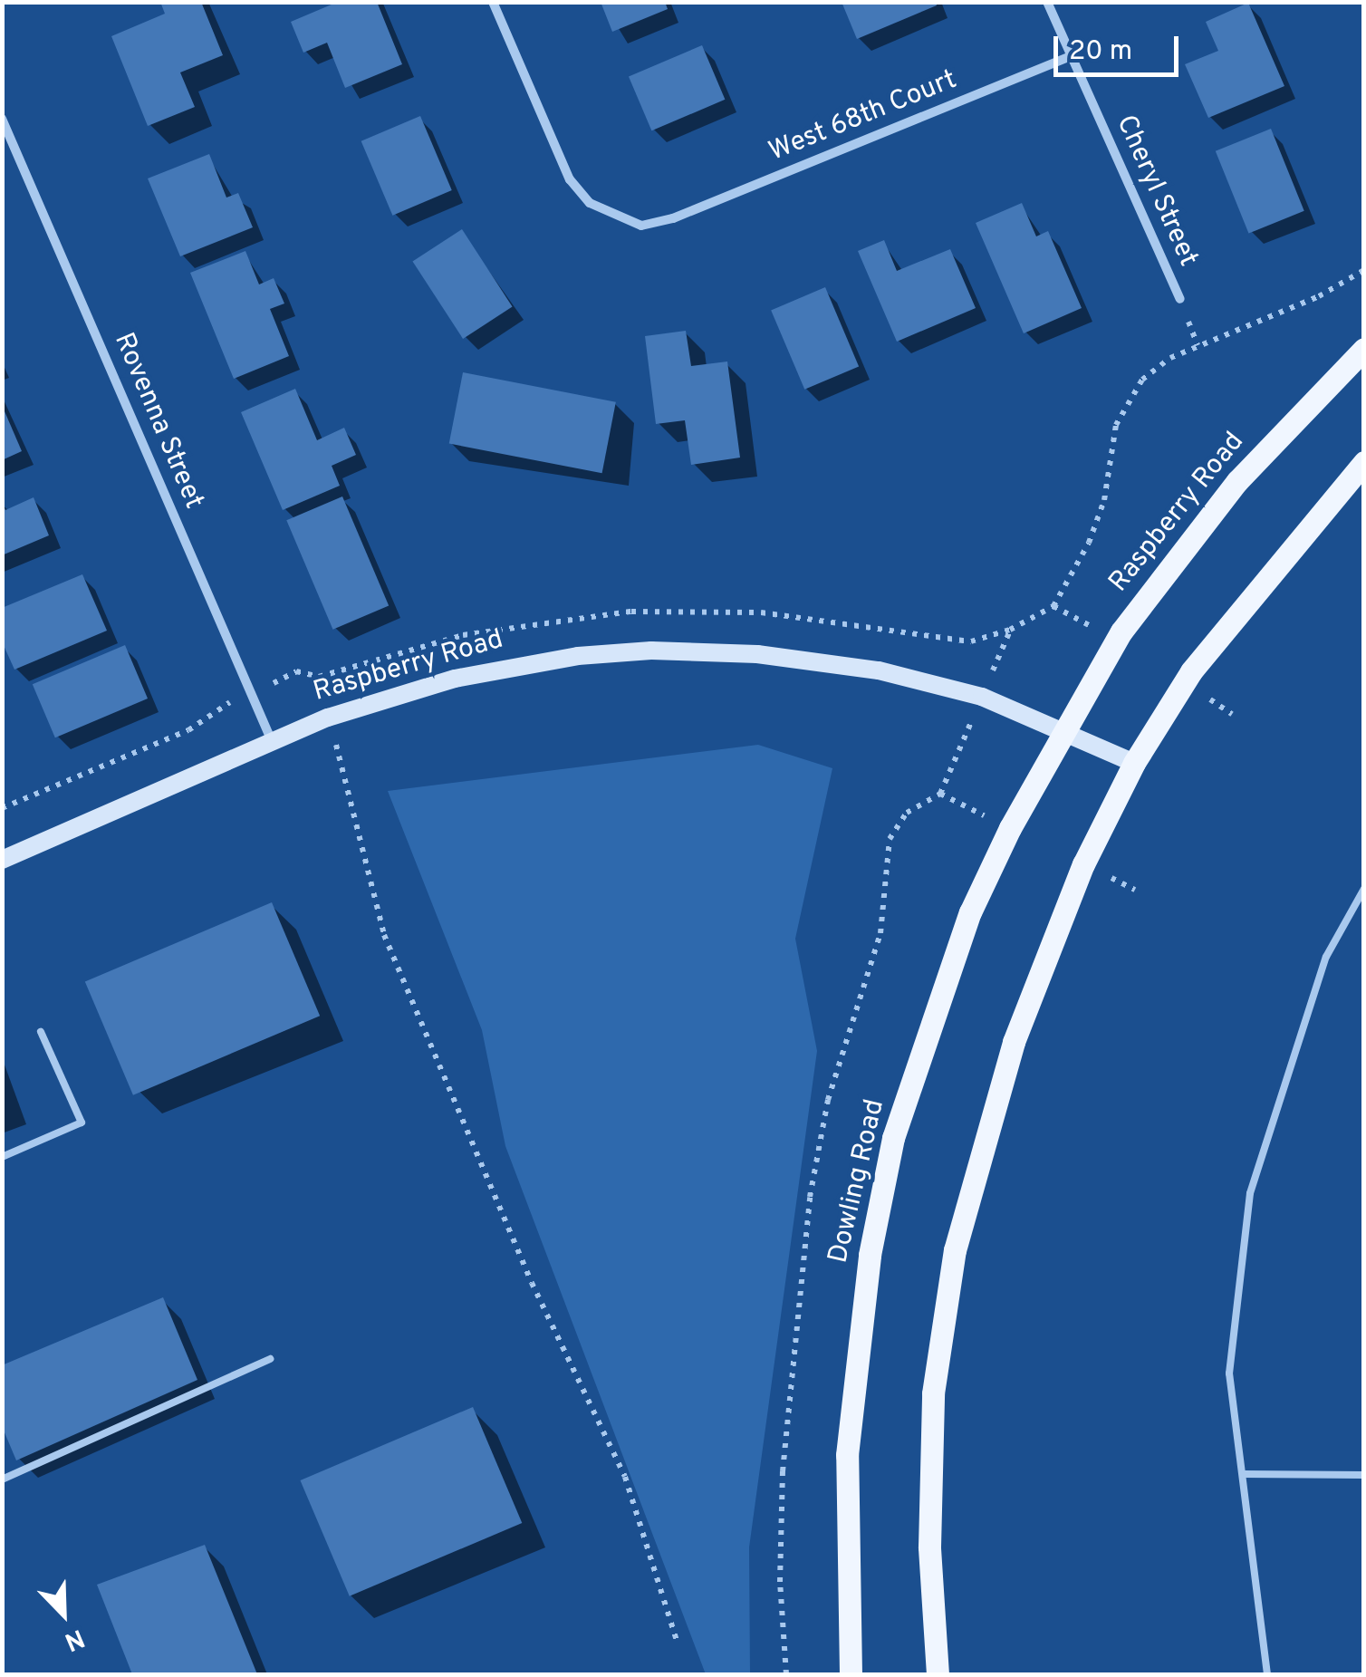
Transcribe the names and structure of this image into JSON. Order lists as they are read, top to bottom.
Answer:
{
  "streets": {
    "main road": ["Raspberry Road", "Dowling Road"],
    "street": ["West 68th Court", "Cheryl Street", "Rovenna Street"]
  },
  "crossings": [
    ["West 68th Court", "Cheryl Street"],
    ["Rovenna Street", "Raspberry Road"],
    ["Raspberry Road", "Dowling Road"]
  ],
  "scale_bar": "20 m",
  "north": "bottom right"
}
